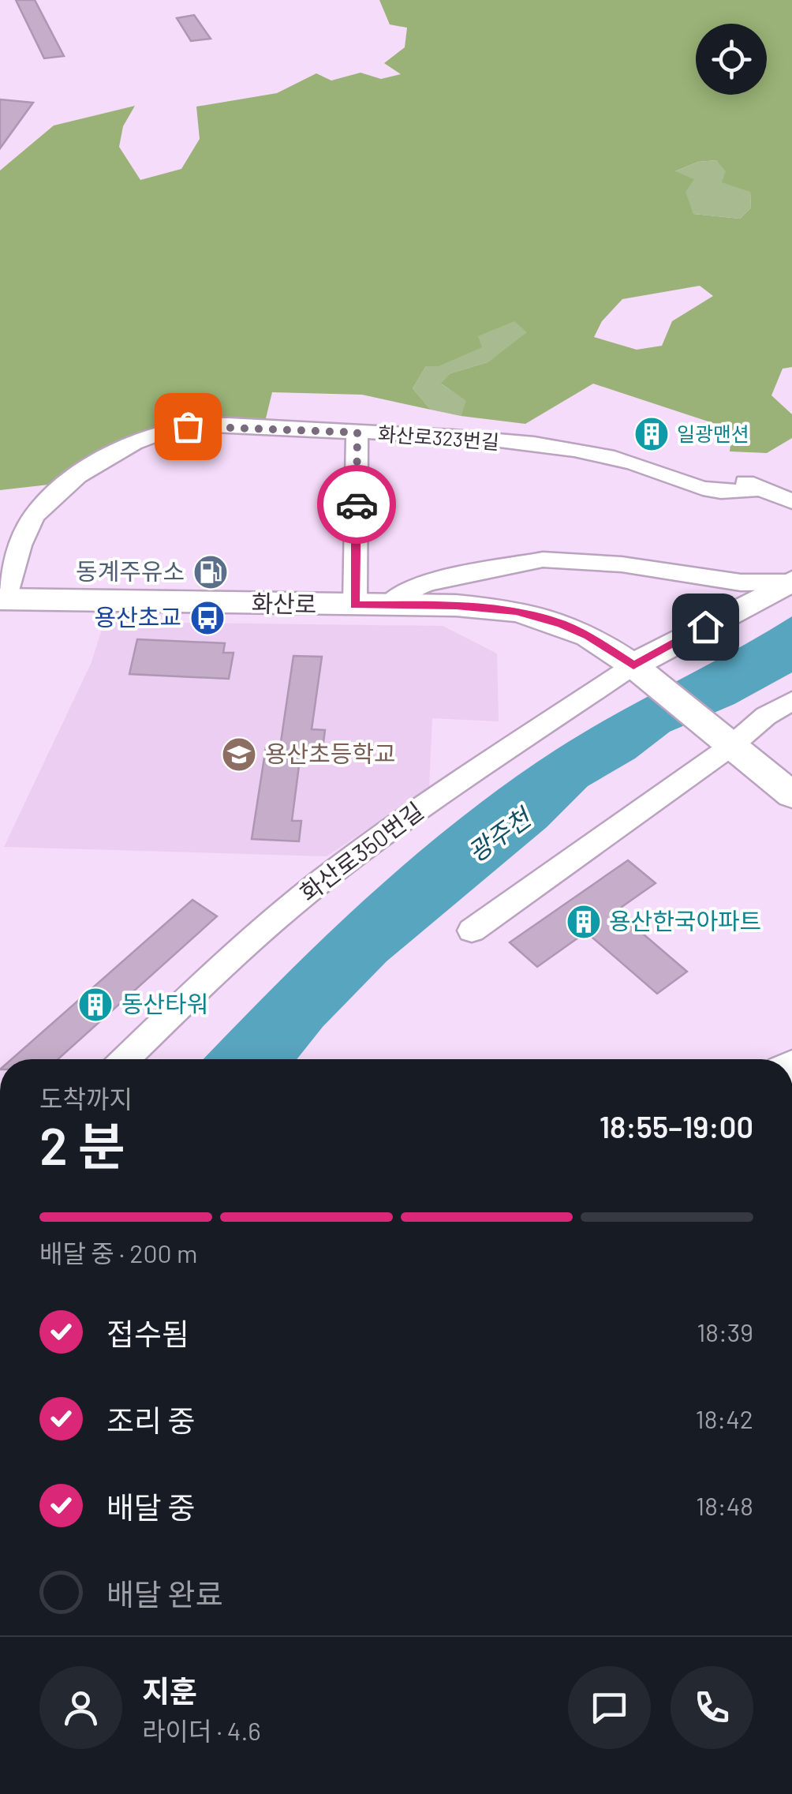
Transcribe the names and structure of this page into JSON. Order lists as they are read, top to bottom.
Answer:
{
  "streets": {
    "main road": ["화산로"],
    "street": ["화산로323번길", "화산로350번길"]
  },
  "crossings": [
    ["화산로323번길", "화산로"],
    ["화산로", "화산로350번길"]
  ],
  "water": ["광주천"],
  "places": {
    "building": ["일광맨션", "용산한국아파트", "동산타워"],
    "fuel station": ["동계주유소"],
    "bus stop": ["용산초교"],
    "school or university": ["용산초등학교"]
  },
  "page": {
    "heading": ["2 분", "도착까지", "18:55–19:00"],
    "panel": ["지훈", "라이더 · 4.6"],
    "bar": "배달 중 · 200 m",
    "list": [
      ["접수됨", "18:39"],
      ["조리 중", "18:42"],
      ["배달 중", "18:48"],
      "배달 완료"
    ]
  }
}
